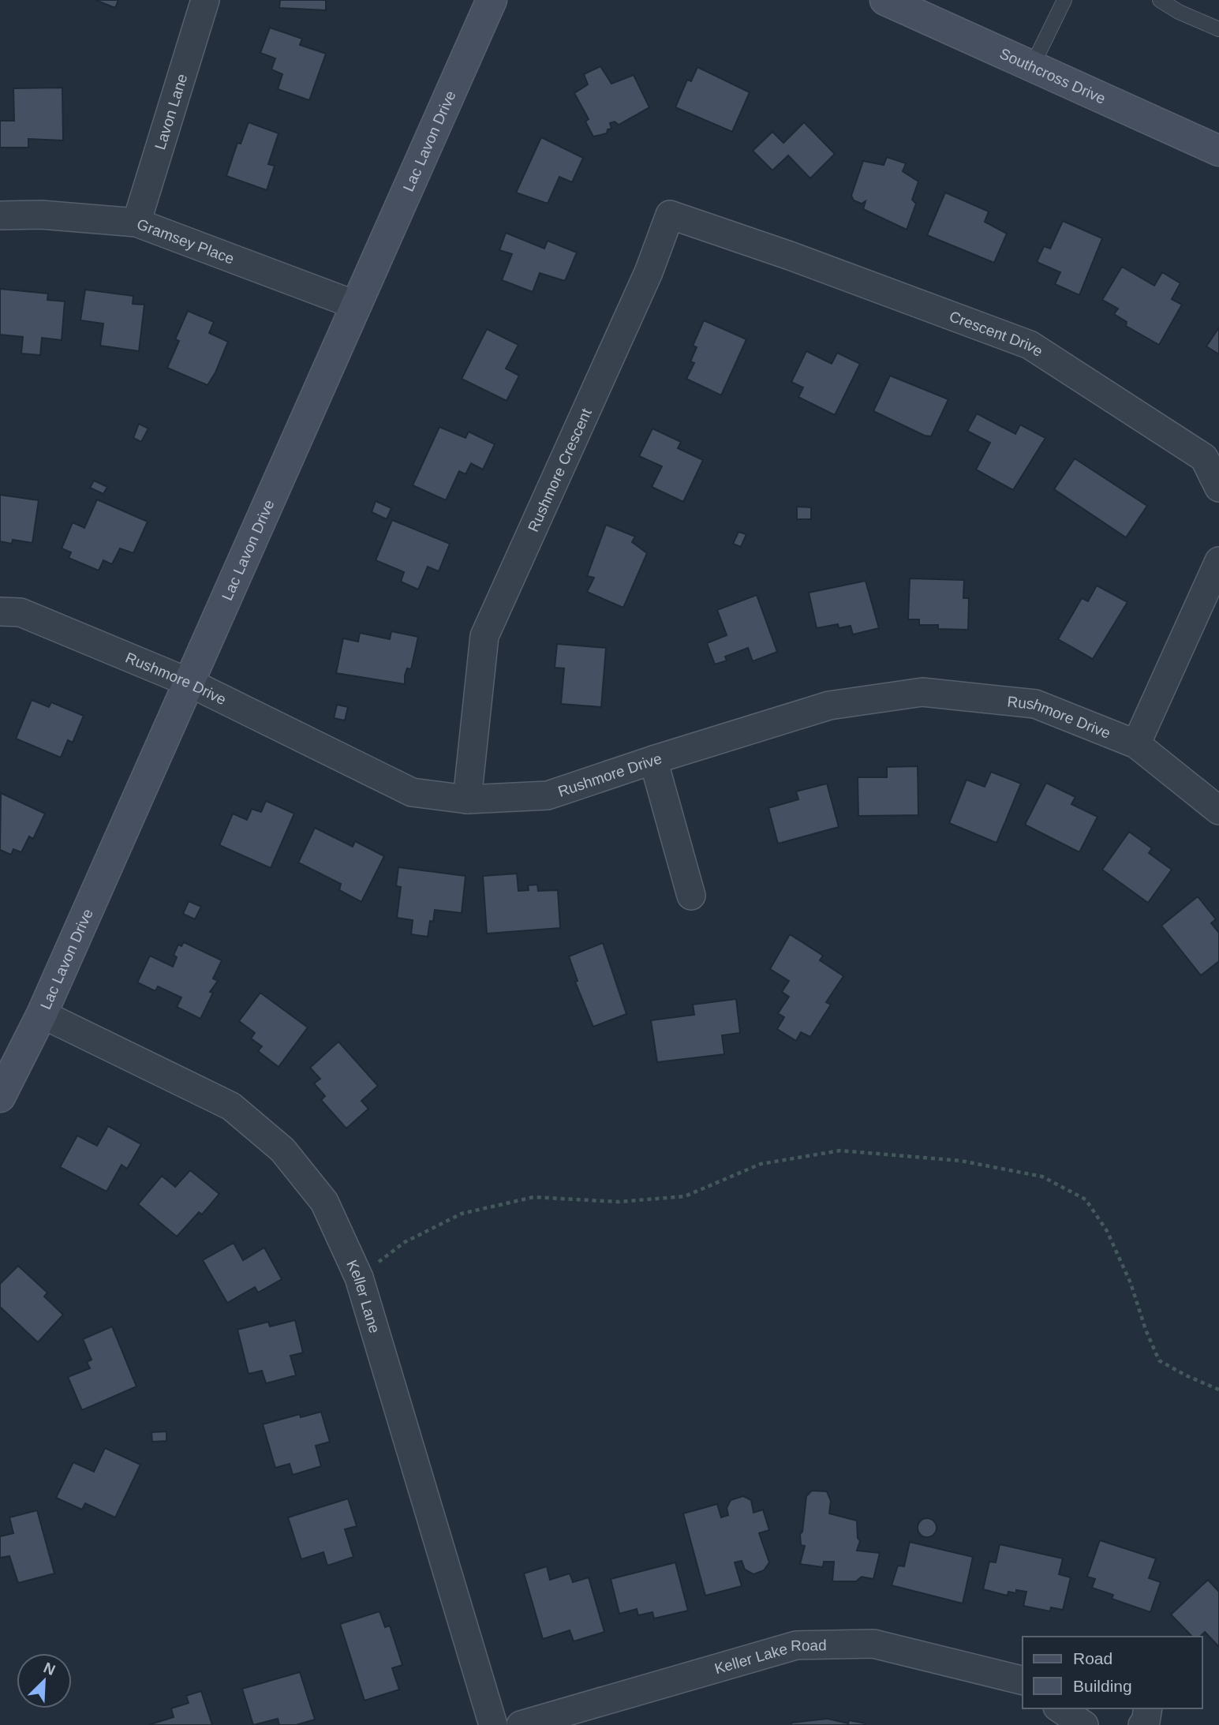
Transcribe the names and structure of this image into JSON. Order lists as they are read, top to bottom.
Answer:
{
  "streets": {
    "street": [
      "Southcross Drive",
      "Lavon Lane",
      "Lac Lavon Drive",
      "Gramsey Place",
      "Crescent Drive",
      "Rushmore Crescent",
      "Rushmore Drive",
      "Keller Lane",
      "Keller Lake Road"
    ]
  },
  "crossings": [
    ["Lavon Lane", "Gramsey Place"],
    ["Lac Lavon Drive", "Gramsey Place"],
    ["Lac Lavon Drive", "Rushmore Drive"],
    ["Lac Lavon Drive", "Keller Lane"],
    ["Crescent Drive", "Rushmore Crescent"],
    ["Rushmore Crescent", "Rushmore Drive"]
  ],
  "legend": ["Road", "Building"],
  "north": "top right"
}
